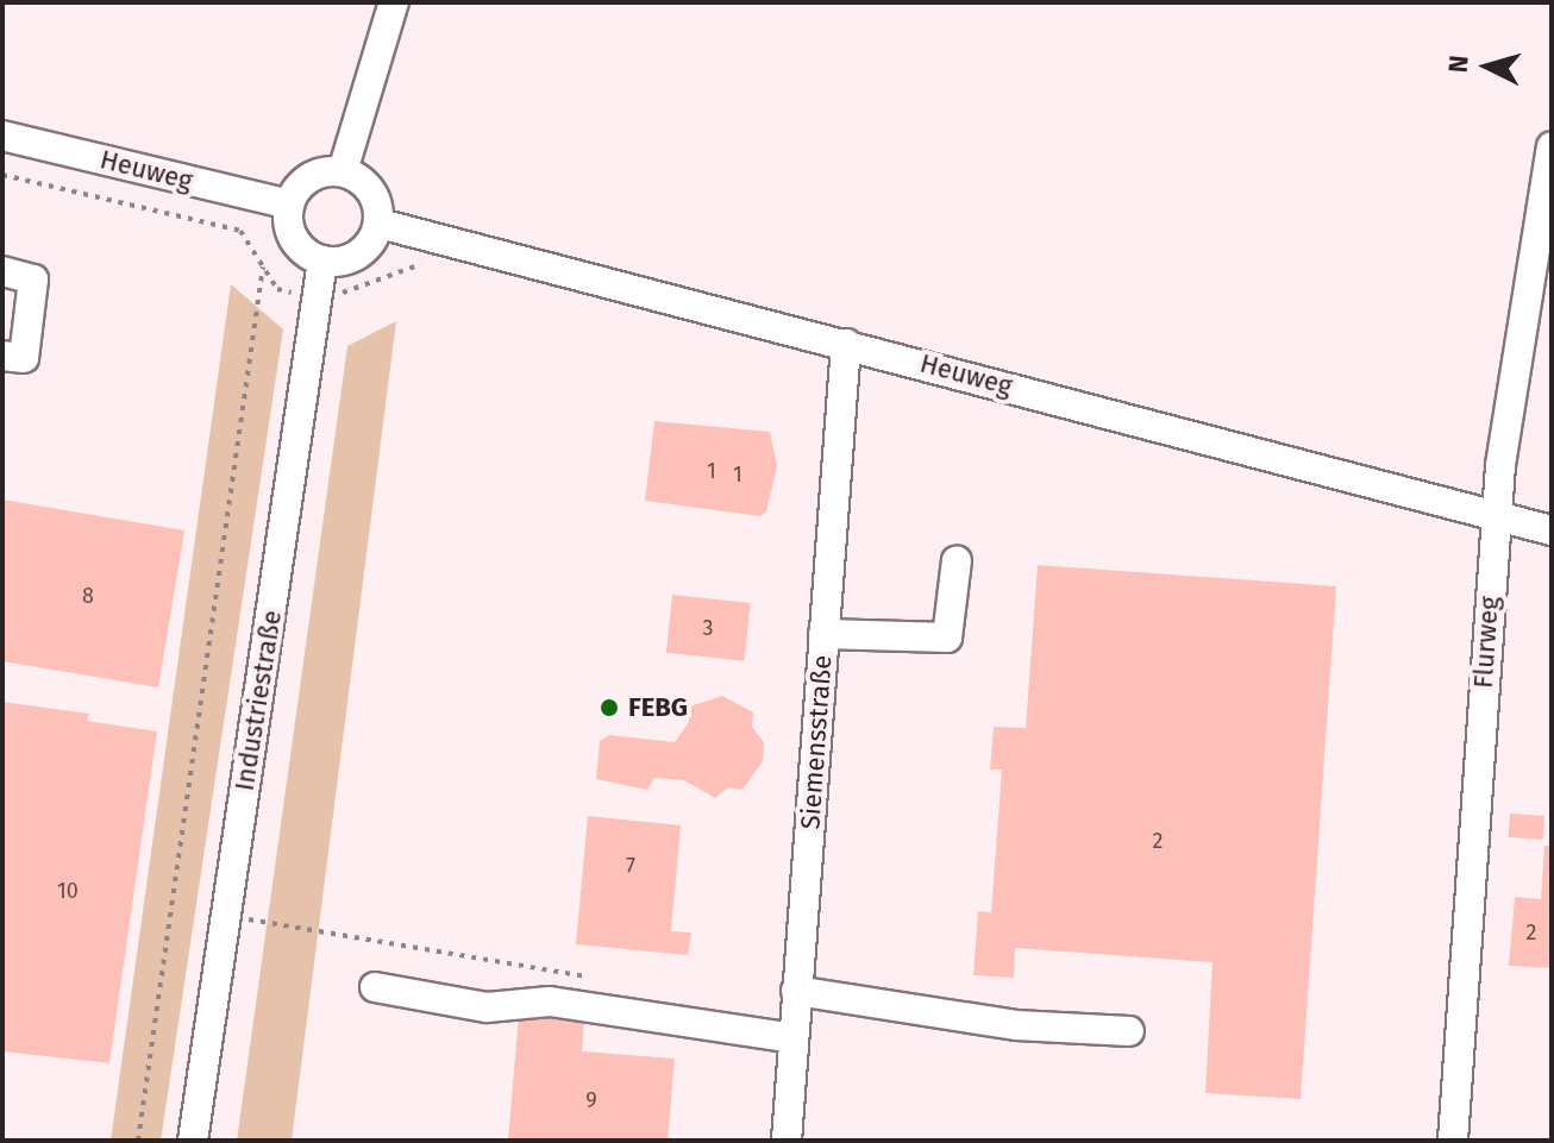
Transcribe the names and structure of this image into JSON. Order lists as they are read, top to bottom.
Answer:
{
  "streets": {
    "street": [
      "Heuweg",
      "Flurweg",
      "Industriestraße",
      "Siemensstraße"
    ]
  },
  "crossings": [
    ["Heuweg", "Flurweg"],
    ["Heuweg", "Industriestraße"],
    ["Heuweg", "Siemensstraße"]
  ],
  "places": ["FEBG"],
  "house_numbers": [
    "1",
    "1",
    "8",
    "3",
    "2",
    "7",
    "10",
    "2",
    "9"
  ],
  "north": "left"
}
